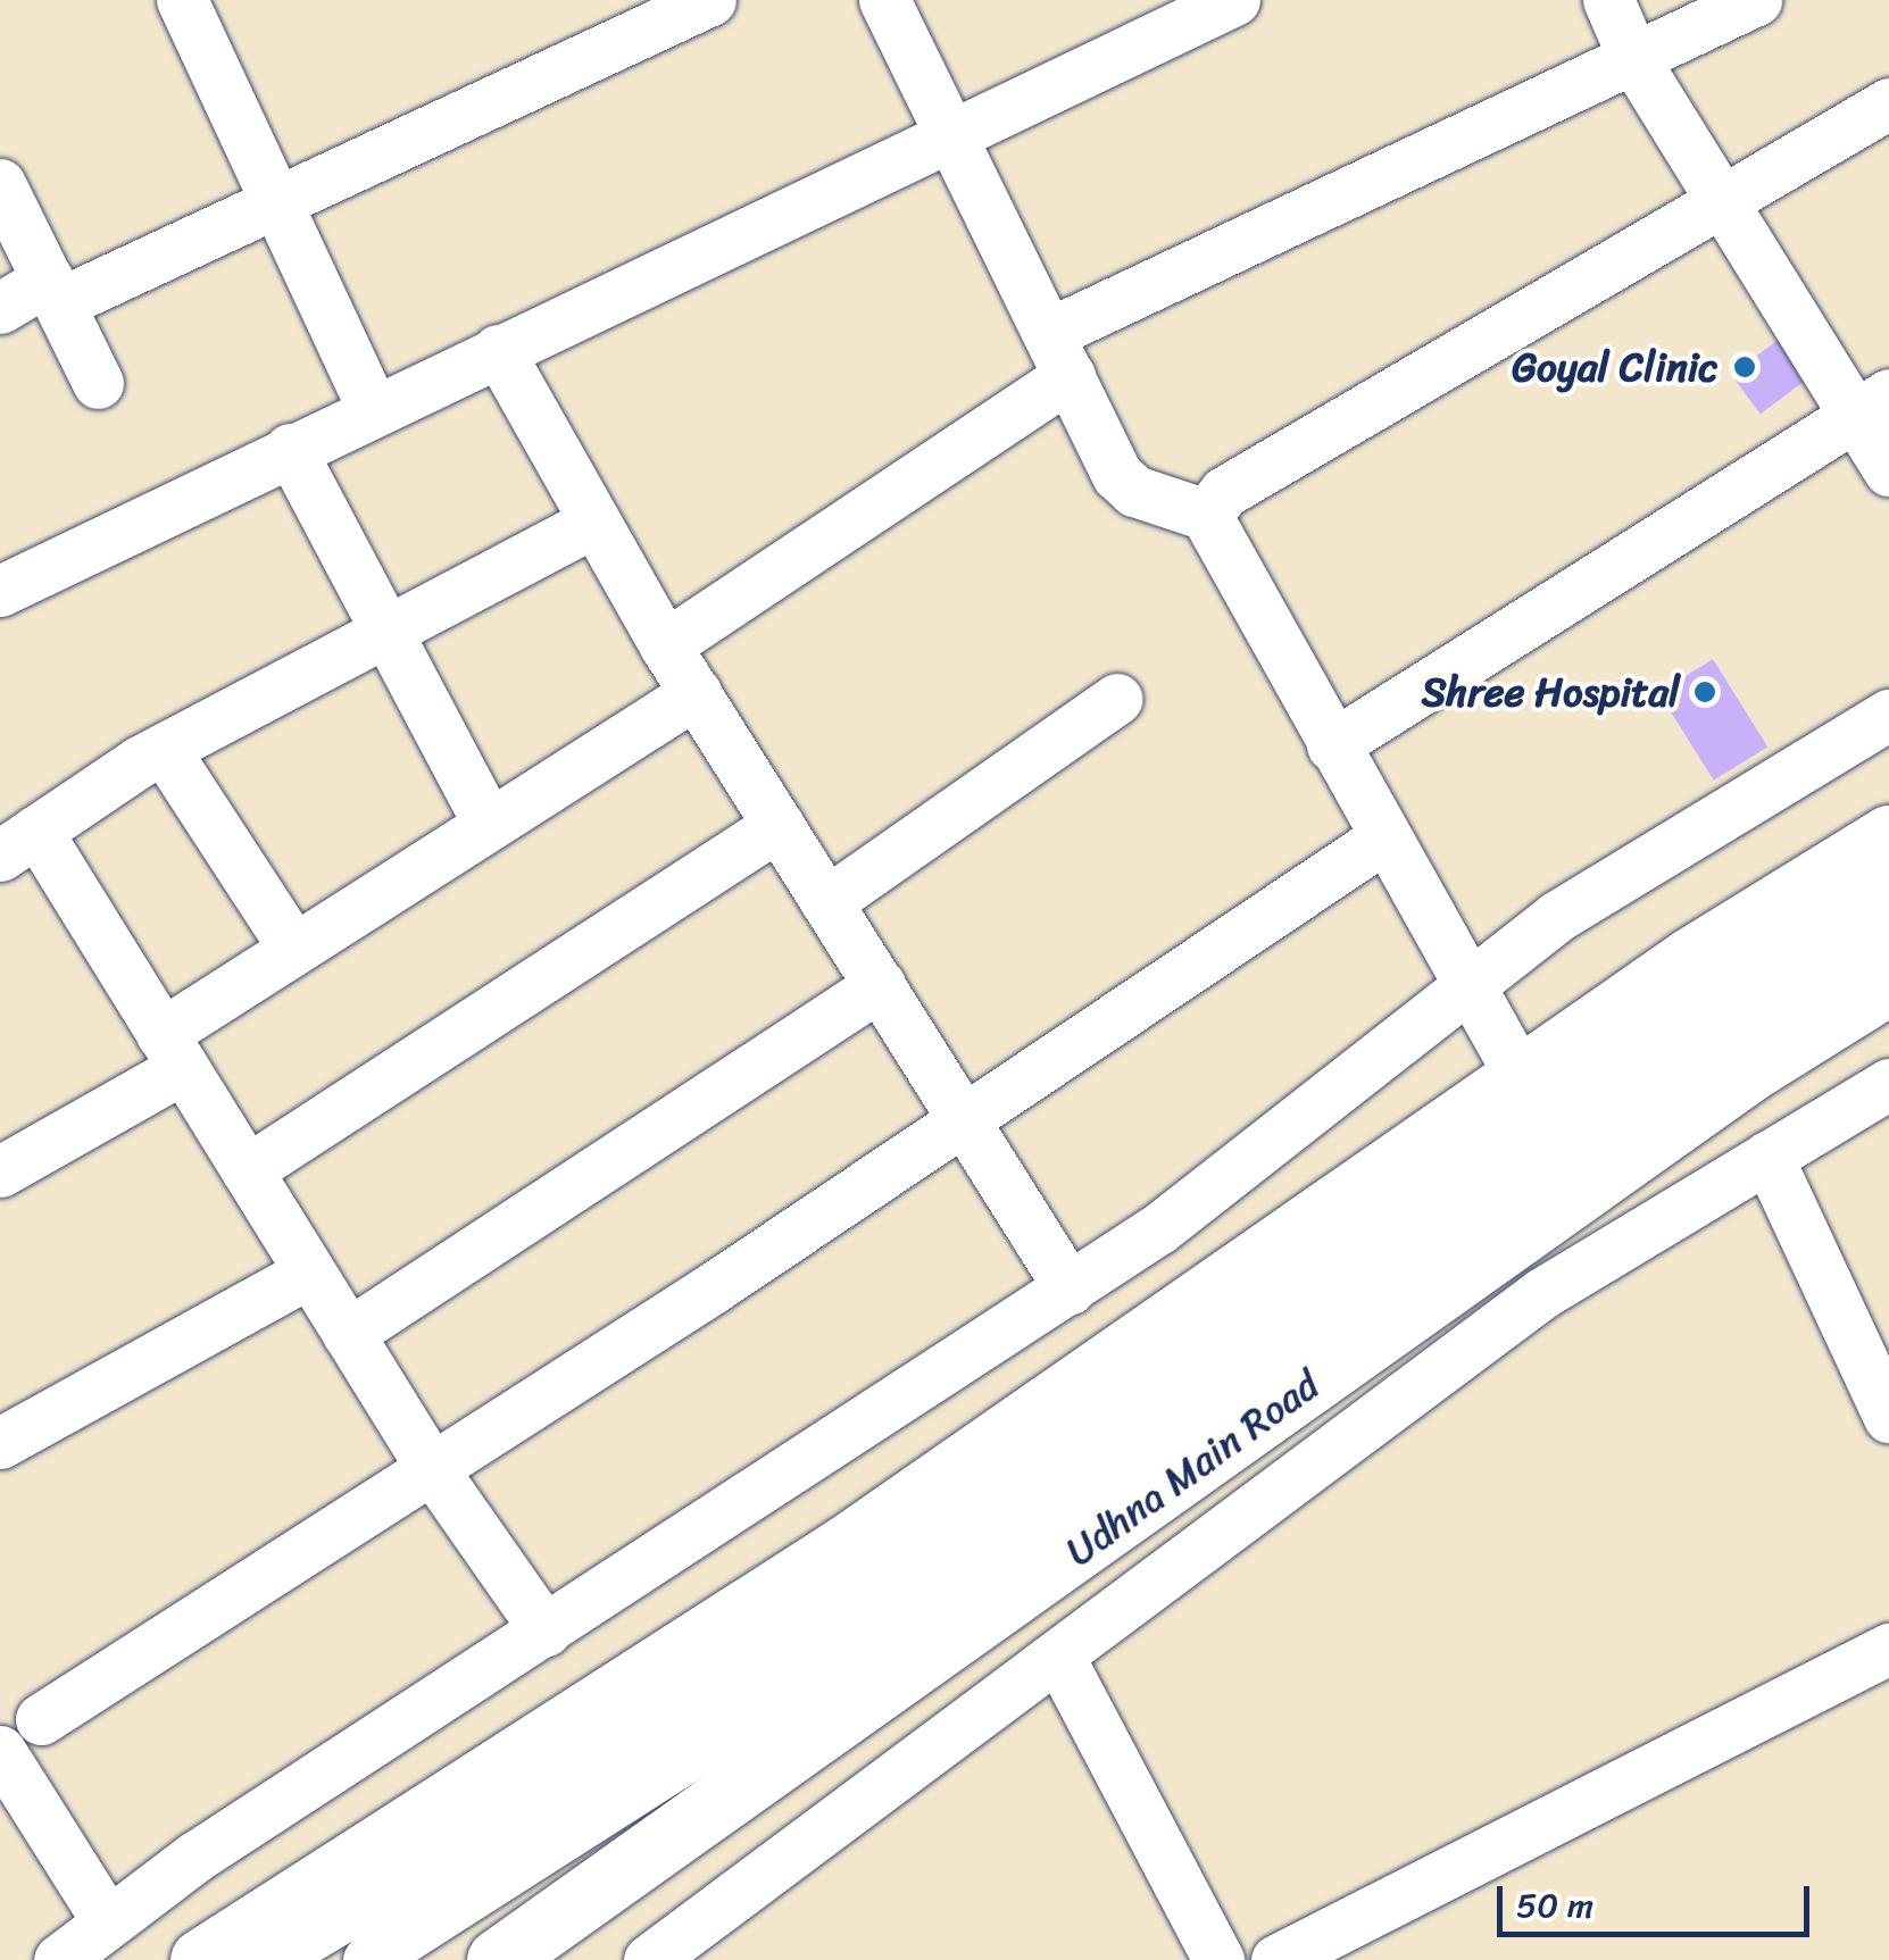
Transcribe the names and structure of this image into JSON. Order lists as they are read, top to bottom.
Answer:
{
  "streets": {
    "highway": ["Udhna Main Road"]
  },
  "places": ["Goyal Clinic", "Shree Hospital"],
  "scale_bar": "50 m"
}
